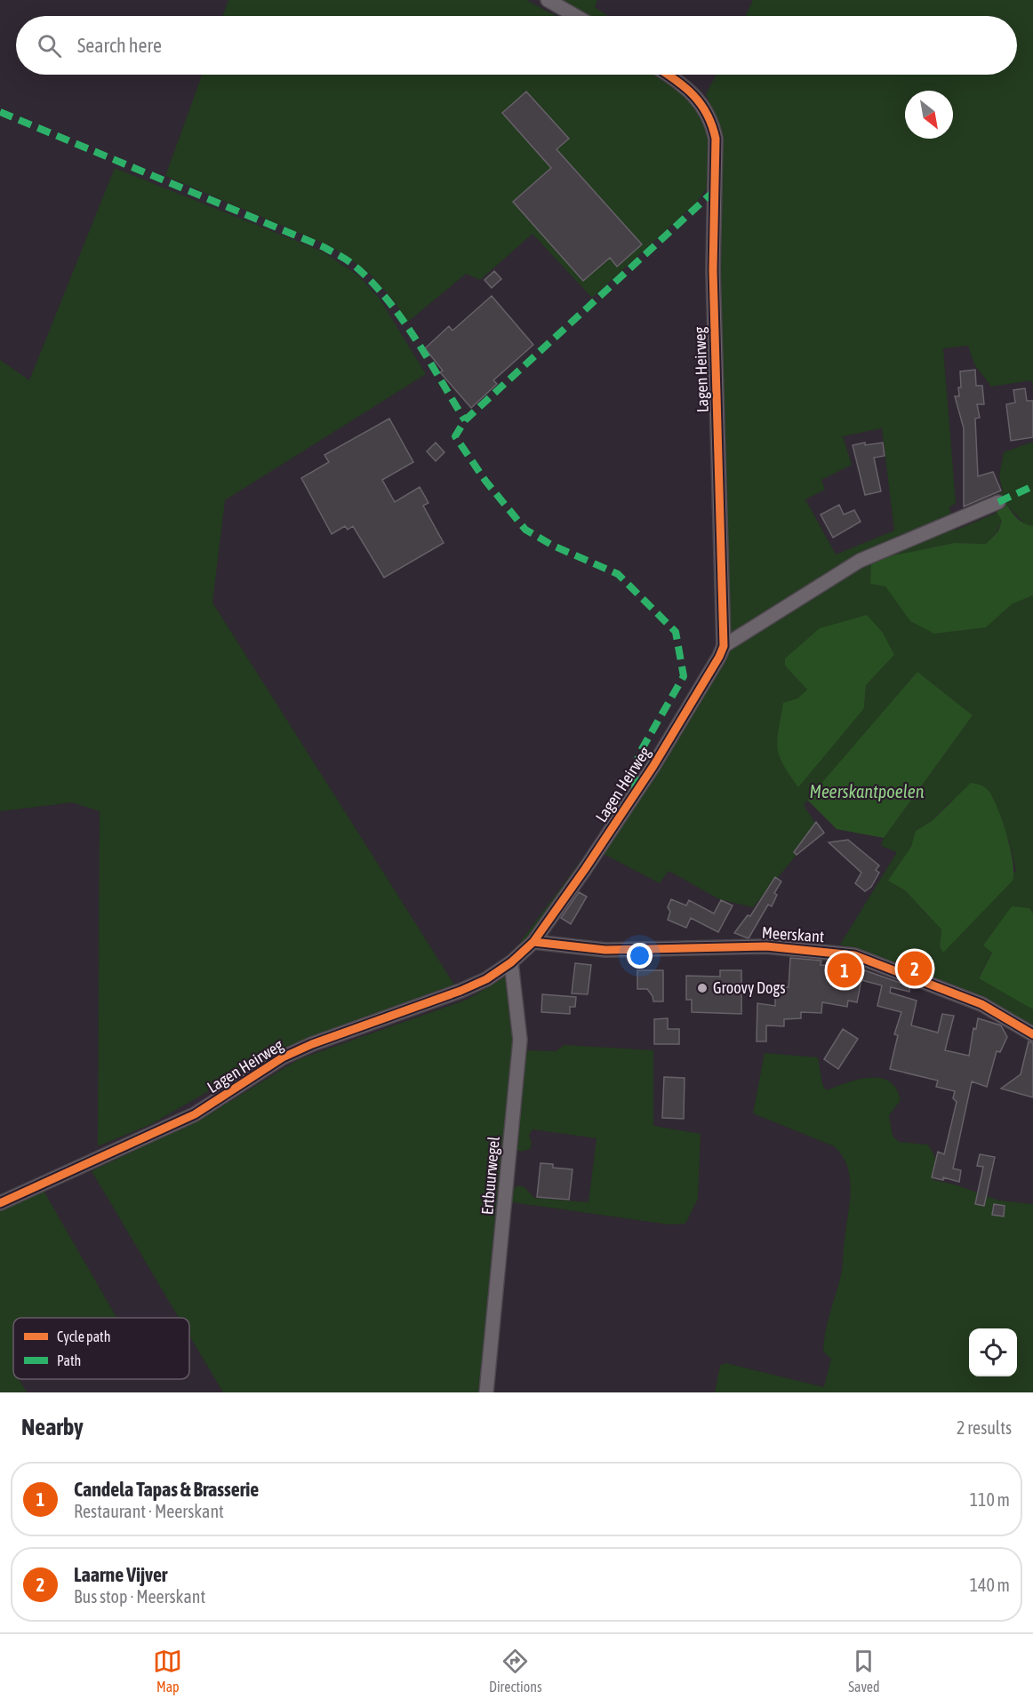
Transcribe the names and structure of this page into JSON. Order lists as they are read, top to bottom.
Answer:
{
  "streets": {
    "street": ["Lagen Heirweg", "Meerskant", "Ertbuurwegel"]
  },
  "crossings": [
    ["Lagen Heirweg", "Meerskant"],
    ["Lagen Heirweg", "Ertbuurwegel"]
  ],
  "water": ["Meerskantpoelen"],
  "places": ["Groovy Dogs"],
  "legend": ["Cycle path", "Path"],
  "north": "bottom right",
  "page": {
    "search": "Search here",
    "pins": ["2", "1"],
    "heading": ["Nearby", "2 results"],
    "list": [
      {
        "mark": "1",
        "name": "Candela Tapas & Brasserie",
        "note": "Restaurant · Meerskant",
        "value": "110 m"
      },
      {
        "mark": "2",
        "name": "Laarne Vijver",
        "note": "Bus stop · Meerskant",
        "value": "140 m"
      }
    ],
    "nav": ["Map", "Directions", "Saved"]
  }
}
